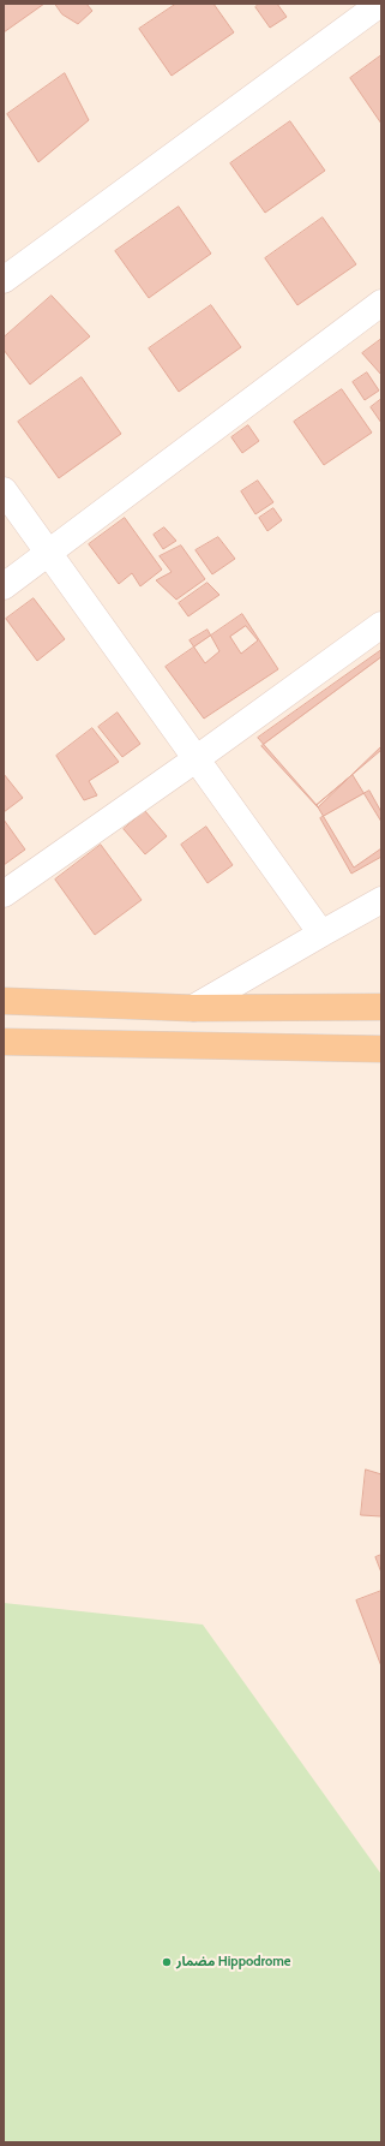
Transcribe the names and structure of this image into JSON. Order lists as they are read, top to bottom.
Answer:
{
  "places": ["مضمار Hippodrome"]
}
